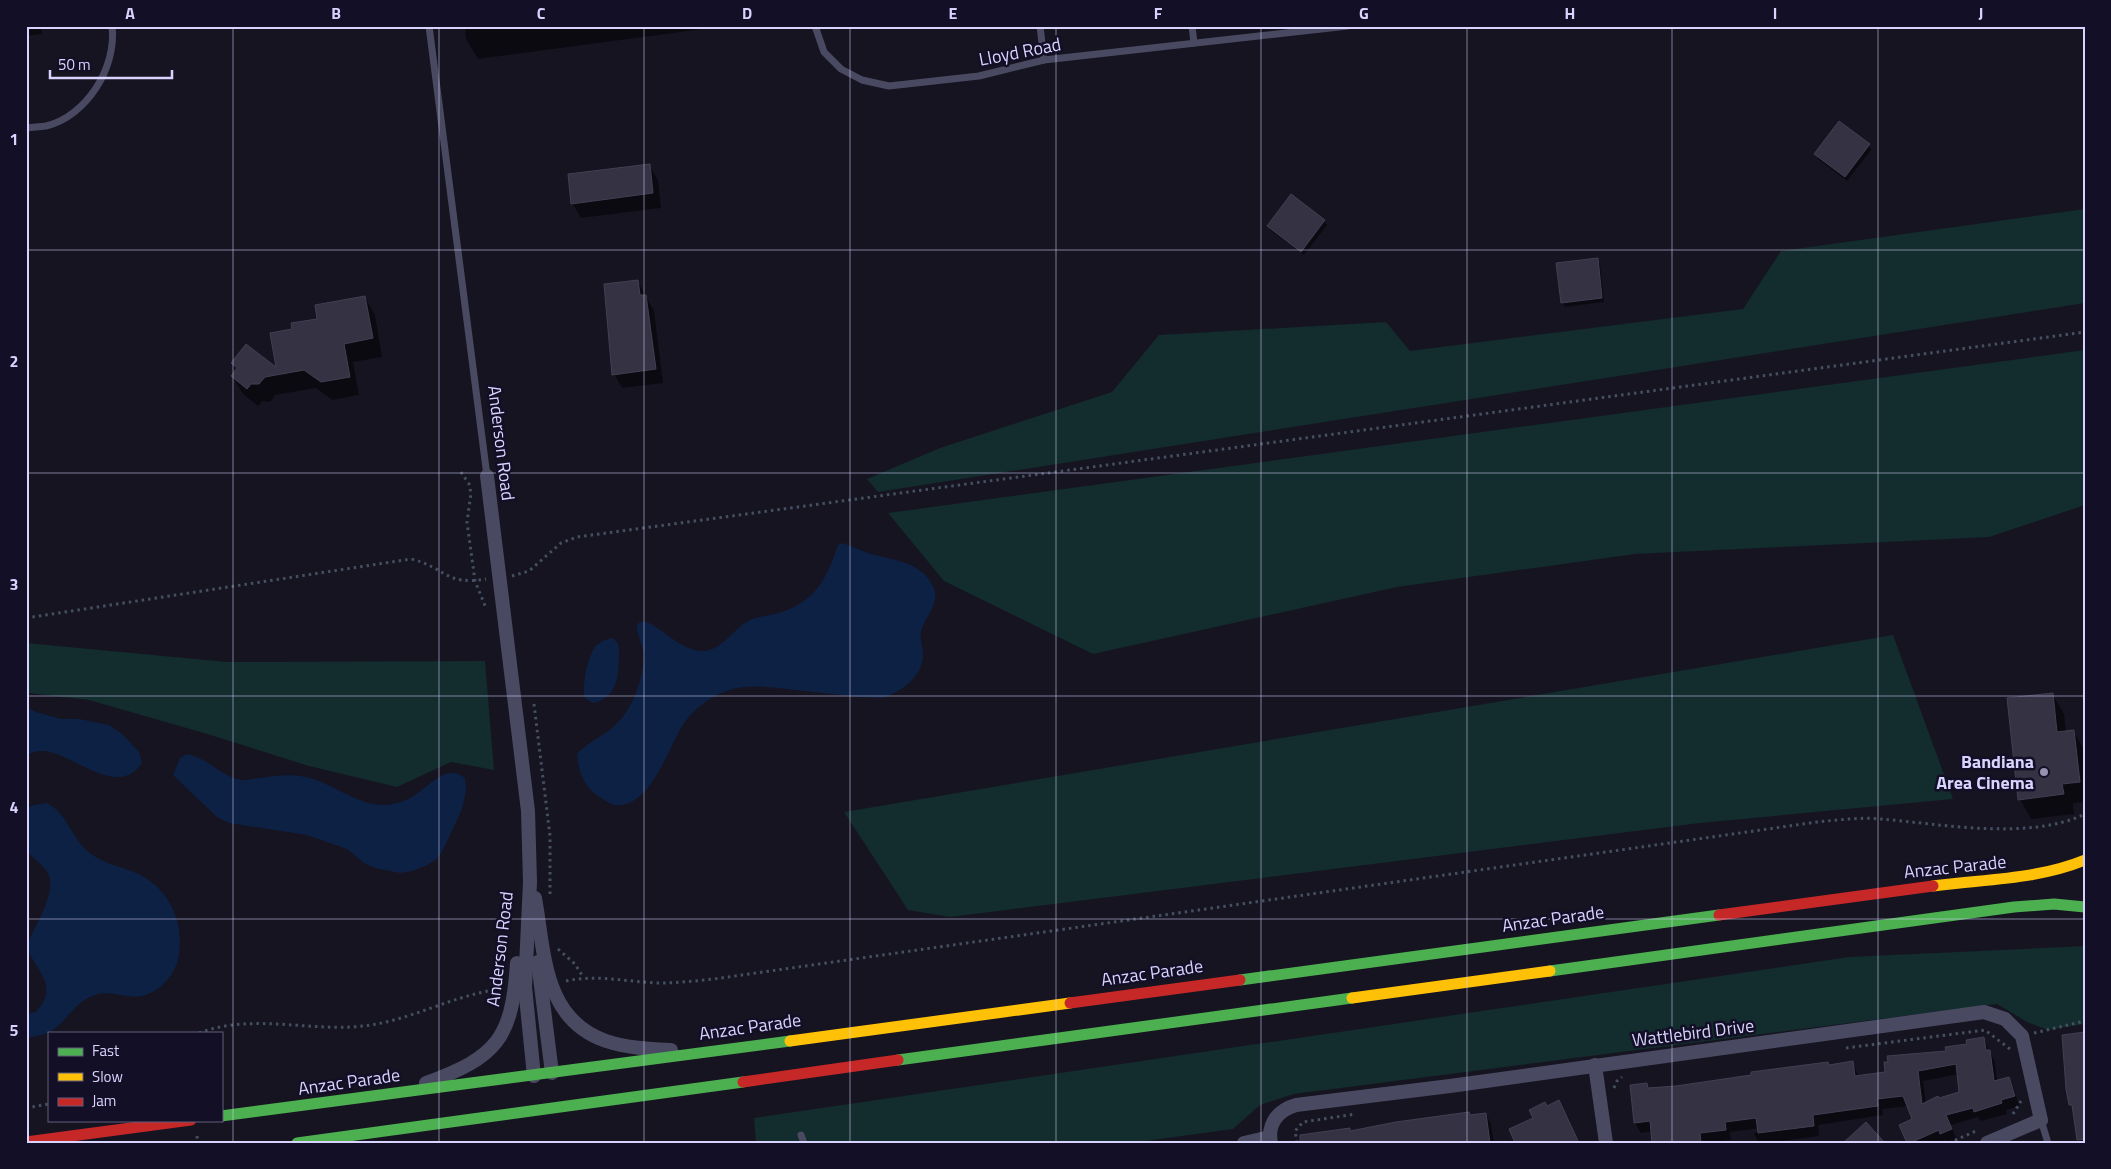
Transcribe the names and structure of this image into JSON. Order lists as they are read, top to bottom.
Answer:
{
  "streets": {
    "main road": ["Anzac Parade"],
    "street": ["Anderson Road", "Wattlebird Drive"],
    "lane": ["Lloyd Road"]
  },
  "crossings": [
    ["Anderson Road", "Anzac Parade"]
  ],
  "places": ["Bandiana Area Cinema"],
  "legend": ["Fast", "Slow", "Jam"],
  "scale_bar": "50 m",
  "grid": {
    "columns": [
      "A",
      "B",
      "C",
      "D",
      "E",
      "F",
      "G",
      "H",
      "I",
      "J"
    ],
    "rows": [
      "1",
      "2",
      "3",
      "4",
      "5"
    ]
  }
}
